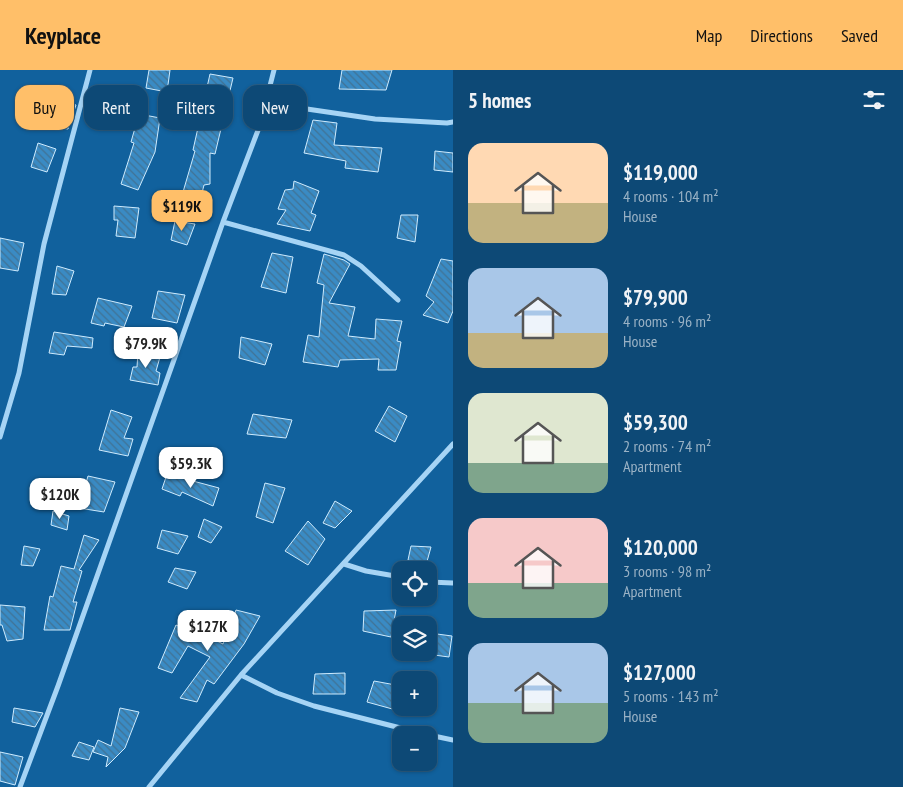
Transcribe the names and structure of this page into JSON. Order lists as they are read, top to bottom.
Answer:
{
  "page": {
    "header": "Keyplace",
    "nav": ["Map", "Directions", "Saved"],
    "heading": "5 homes",
    "chip": [
      "Buy",
      "Rent",
      "Filters",
      "New"
    ],
    "list": [
      {
        "name": "$119,000",
        "note": "4 rooms · 104 m² · House"
      },
      {
        "name": "$79,900",
        "note": "4 rooms · 96 m² · House"
      },
      {
        "name": "$59,300",
        "note": "2 rooms · 74 m² · Apartment"
      },
      {
        "name": "$120,000",
        "note": "3 rooms · 98 m² · Apartment"
      },
      {
        "name": "$127,000",
        "note": "5 rooms · 143 m² · House"
      }
    ],
    "price": [
      "$119K",
      "$79.9K",
      "$59.3K",
      "$120K",
      "$127K"
    ],
    "map_buttons": ["+", "−"]
  }
}
